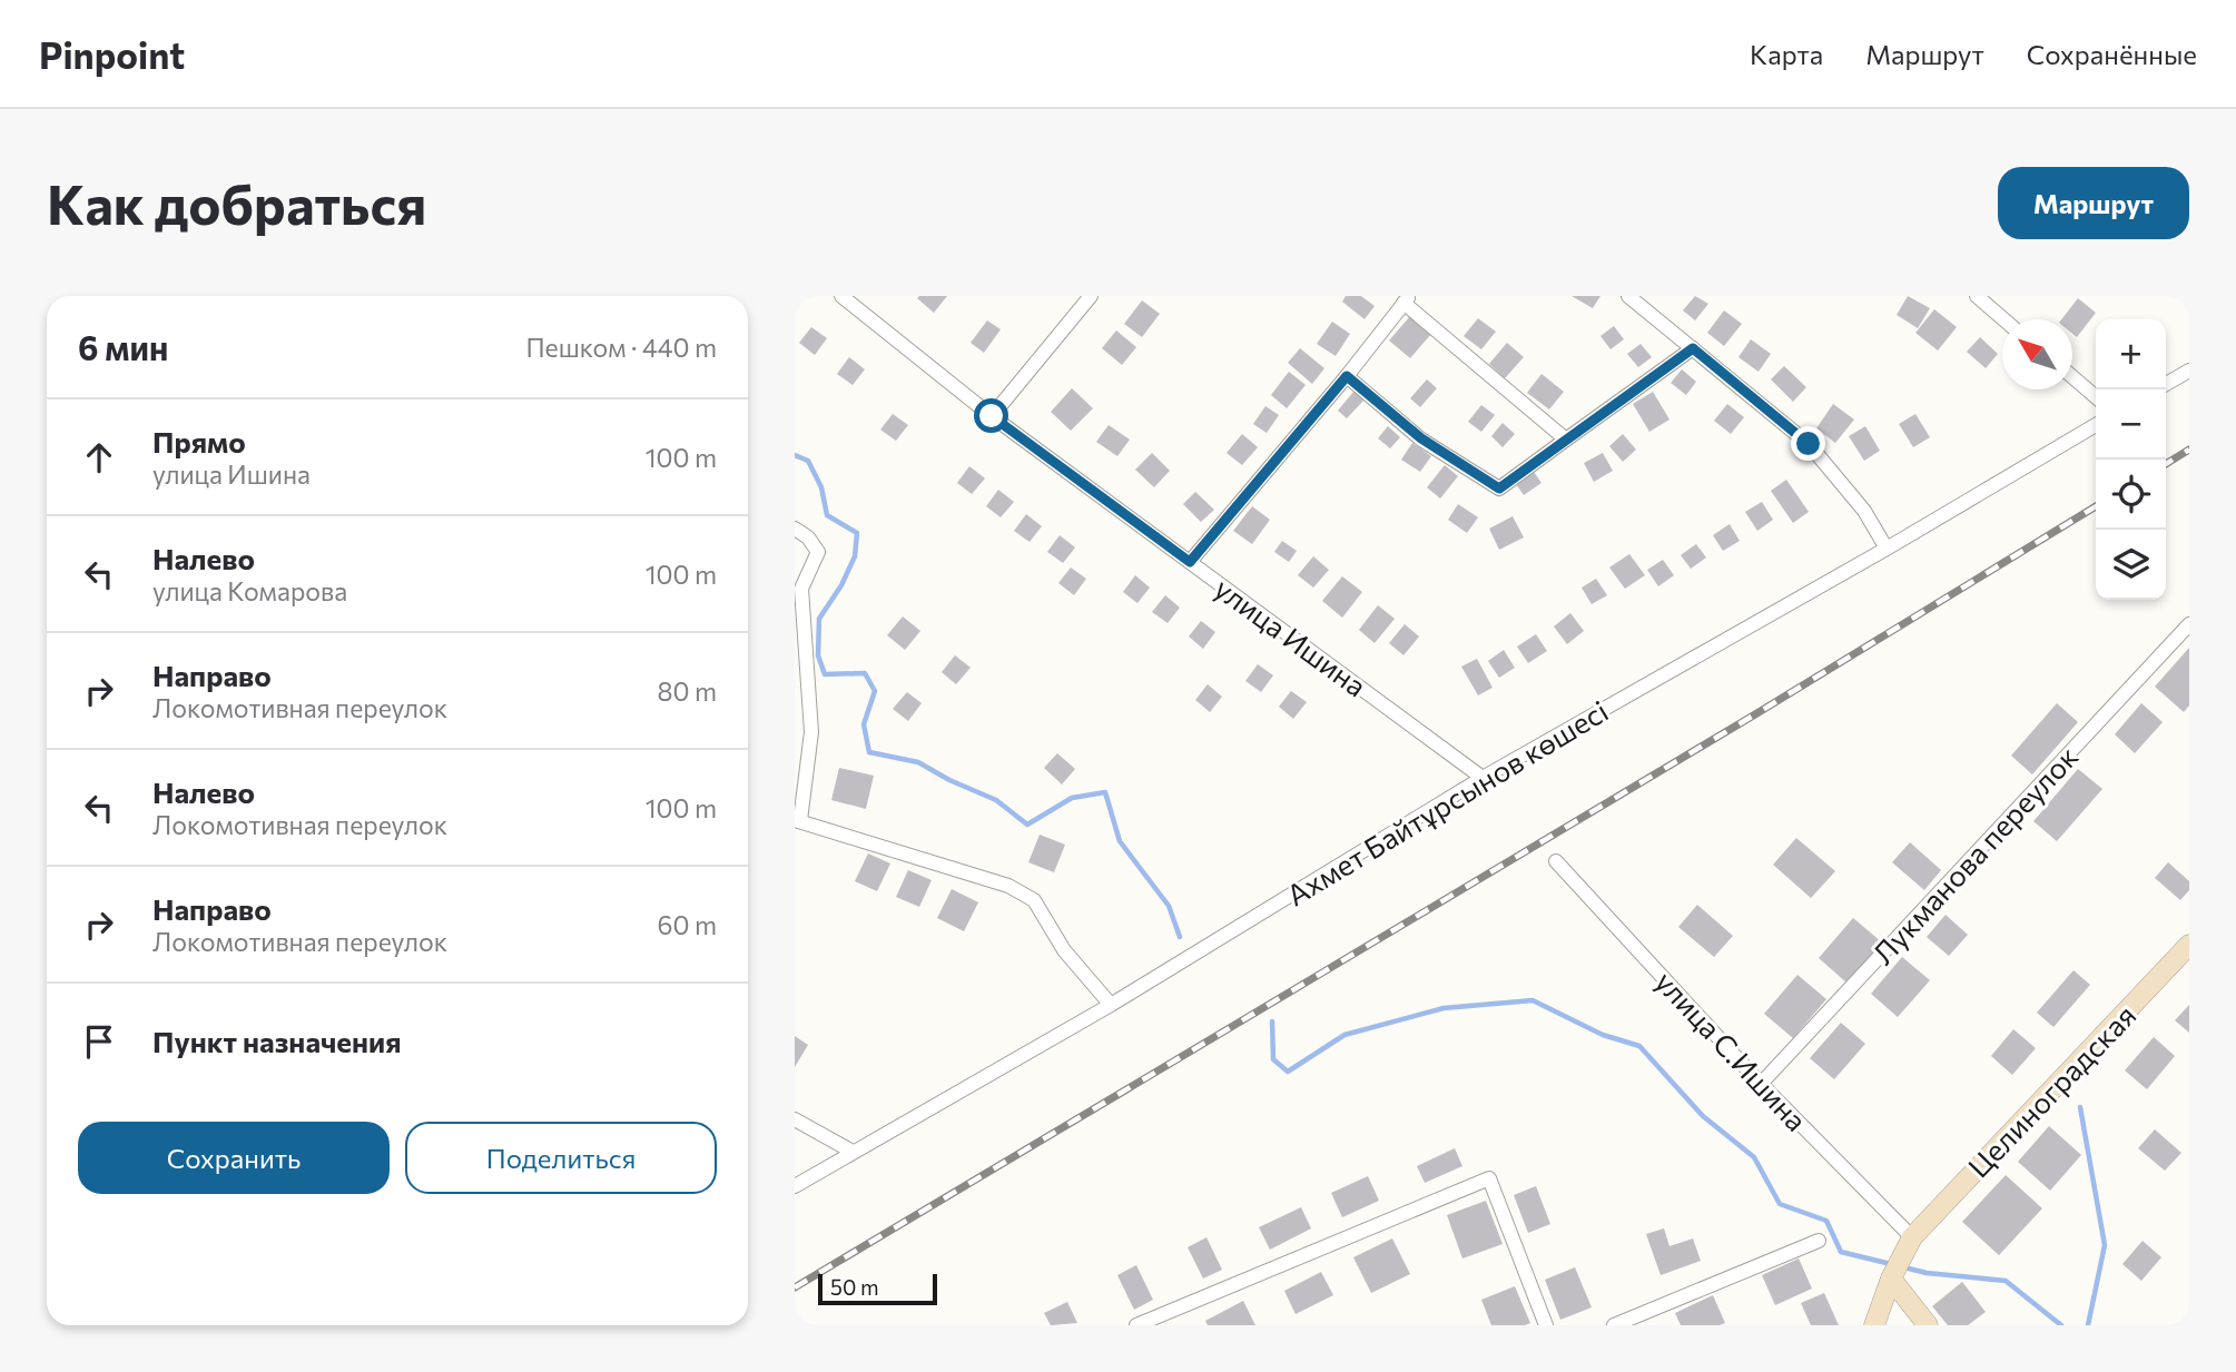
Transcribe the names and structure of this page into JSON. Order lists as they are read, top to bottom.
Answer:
{
  "streets": {
    "street": [
      "улица Ишина",
      "Ахмет Байтұрсынов көшесі",
      "Лукманова переулок",
      "улица С.Ишина",
      "Целиноградская"
    ]
  },
  "crossings": [
    ["улица Ишина", "Ахмет Байтұрсынов көшесі"],
    ["Лукманова переулок", "улица С.Ишина"],
    ["улица С.Ишина", "Целиноградская"]
  ],
  "scale_bar": "50 m",
  "north": "top left",
  "page": {
    "header": "Pinpoint",
    "nav": ["Карта", "Маршрут", "Сохранённые"],
    "buttons": [
      "Маршрут",
      ["Сохранить", "Поделиться"]
    ],
    "title": "Как добраться",
    "heading": ["6 мин", "Пешком · 440 m"],
    "map_buttons": ["+", "−"],
    "list": [
      ["Прямо", "улица Ишина", "100 m"],
      ["Налево", "улица Комарова", "100 m"],
      ["Направо", "Локомотивная переулок", "80 m"],
      ["Налево", "Локомотивная переулок", "100 m"],
      ["Направо", "Локомотивная переулок", "60 m"],
      "Пункт назначения"
    ],
    "scale": "50 m"
  }
}
